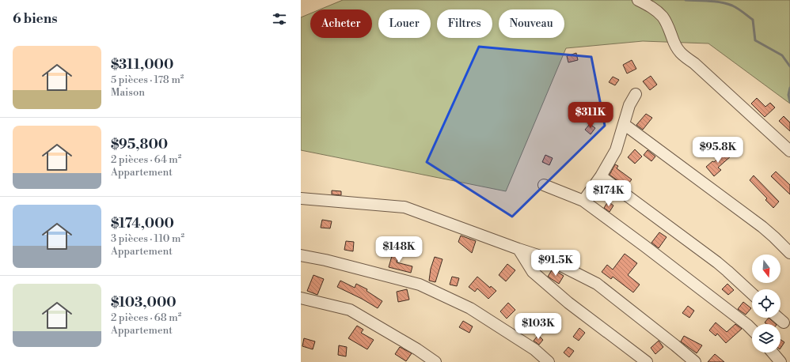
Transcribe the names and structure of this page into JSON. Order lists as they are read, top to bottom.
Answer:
{
  "north": "bottom",
  "page": {
    "heading": "6 biens",
    "chip": [
      "Acheter",
      "Louer",
      "Filtres",
      "Nouveau"
    ],
    "list": [
      {
        "name": "$311,000",
        "note": "5 pièces · 178 m² · Maison"
      },
      {
        "name": "$95,800",
        "note": "2 pièces · 64 m² · Appartement"
      },
      {
        "name": "$174,000",
        "note": "3 pièces · 110 m² · Appartement"
      },
      {
        "name": "$103,000",
        "note": "2 pièces · 68 m² · Appartement"
      }
    ],
    "price": [
      "$311K",
      "$95.8K",
      "$174K",
      "$148K",
      "$91.5K",
      "$103K"
    ]
  }
}
